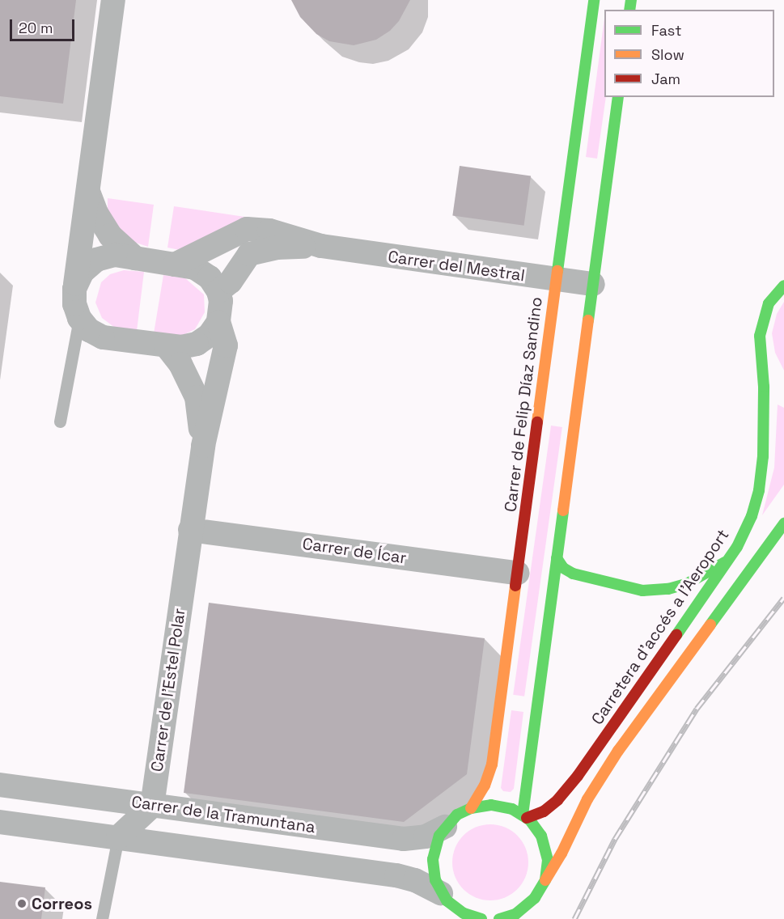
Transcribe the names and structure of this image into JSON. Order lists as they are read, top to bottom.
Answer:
{
  "streets": {
    "main road": ["Carrer de Felip Díaz Sandino", "Carretera d'accés a l'Aeroport"],
    "street": [
      "Carrer del Mestral",
      "Carrer de Ícar",
      "Carrer de l'Estel Polar",
      "Carrer de la Tramuntana"
    ]
  },
  "crossings": [
    ["Carrer del Mestral", "Carrer de Felip Díaz Sandino"],
    ["Carrer del Mestral", "Carrer de l'Estel Polar"],
    ["Carrer de Felip Díaz Sandino", "Carrer de Ícar"],
    ["Carrer de Ícar", "Carrer de l'Estel Polar"],
    ["Carrer de l'Estel Polar", "Carrer de la Tramuntana"]
  ],
  "places": ["Correos"],
  "legend": ["Fast", "Slow", "Jam"],
  "scale_bar": "20 m"
}
